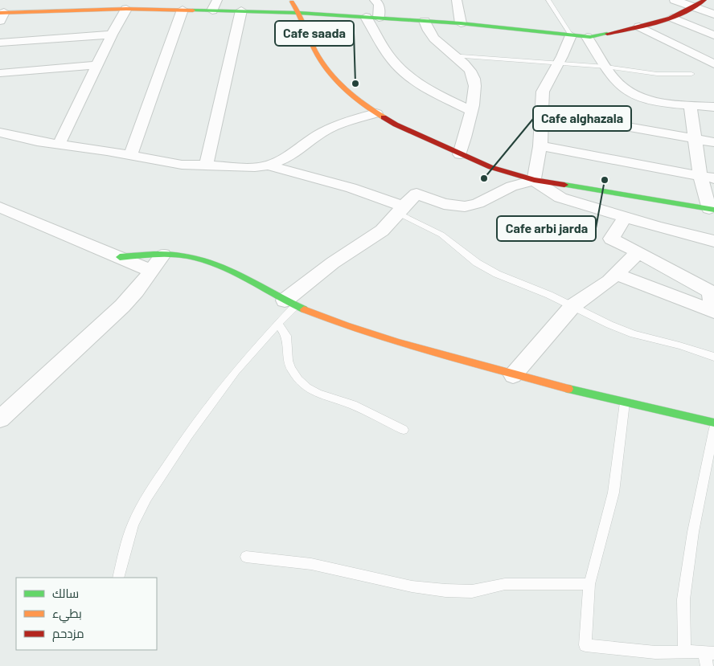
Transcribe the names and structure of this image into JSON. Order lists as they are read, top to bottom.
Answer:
{
  "places": ["Cafe saada", "Cafe alghazala", "Cafe arbi jarda"],
  "legend": ["سالك", "بطيء", "مزدحم"]
}
